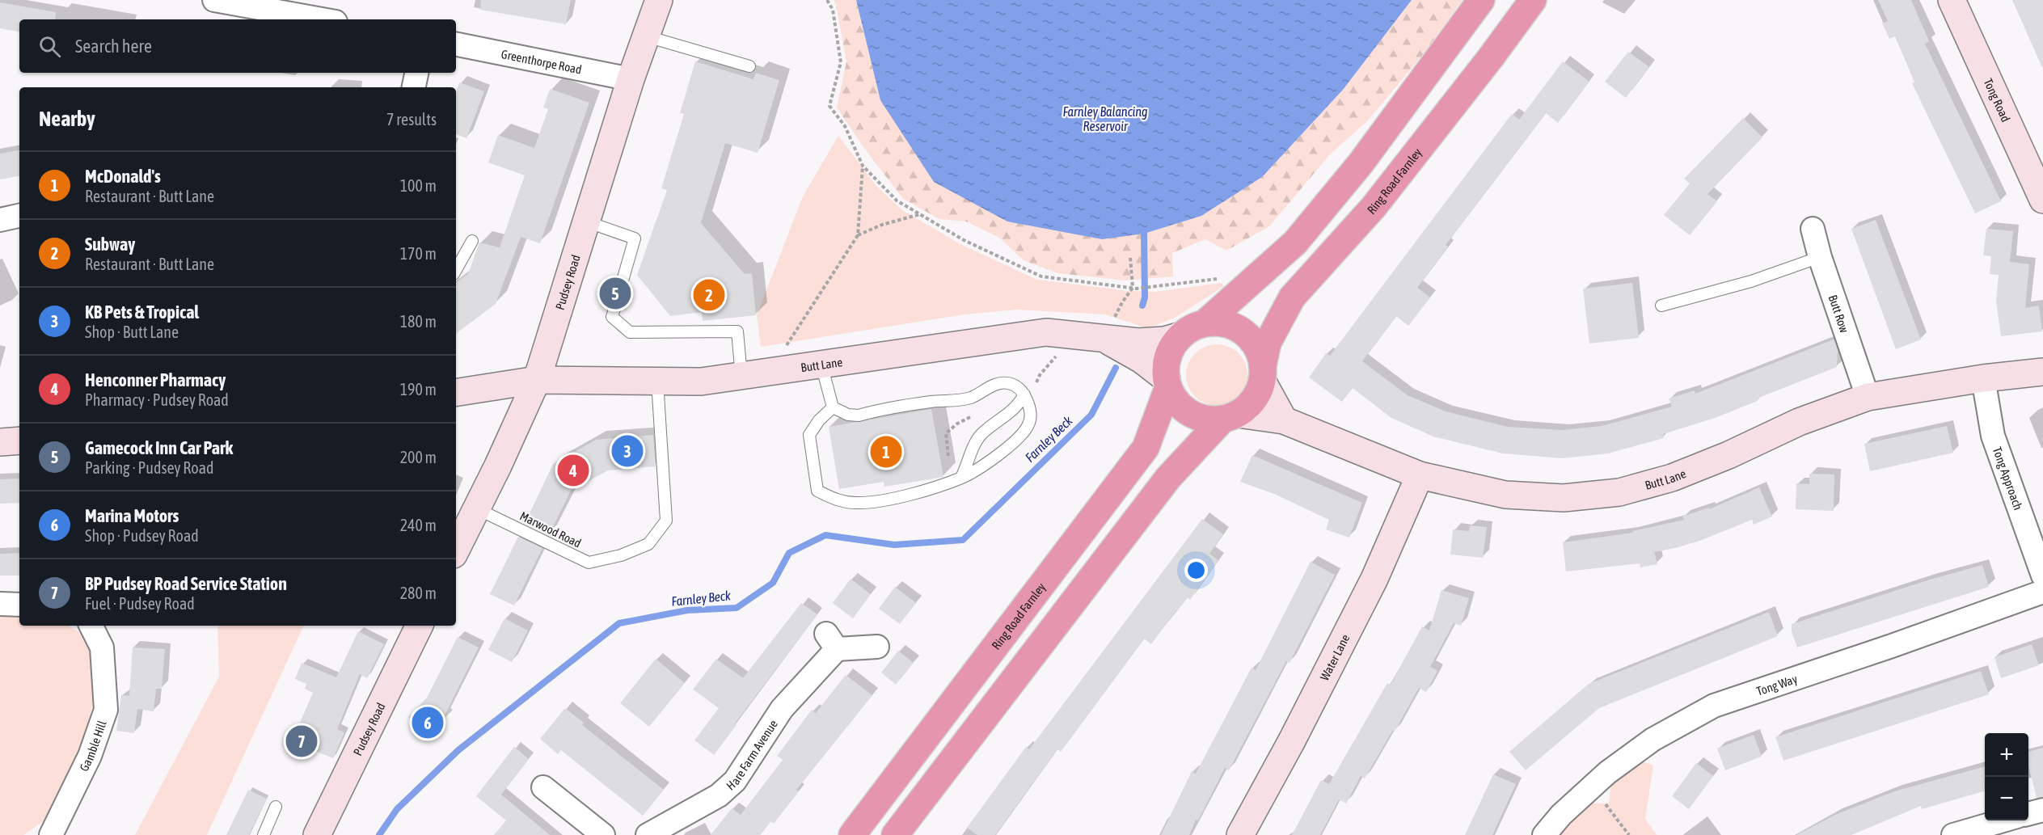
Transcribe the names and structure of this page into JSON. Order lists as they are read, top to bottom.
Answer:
{
  "streets": {
    "highway": ["Ring Road Farnley"],
    "street": [
      "Greenthorpe Road",
      "Tong Road",
      "Pudsey Road",
      "Butt Row",
      "Butt Lane",
      "Tong Approach",
      "Water Lane",
      "Tong Way",
      "Gamble Hill",
      "Hare Farm Avenue"
    ],
    "lane": ["Marwood Road"]
  },
  "crossings": [
    ["Greenthorpe Road", "Pudsey Road"],
    ["Ring Road Farnley", "Butt Lane"],
    ["Pudsey Road", "Butt Lane"],
    ["Pudsey Road", "Marwood Road"],
    ["Butt Row", "Butt Lane"],
    ["Butt Lane", "Tong Approach"],
    ["Butt Lane", "Marwood Road"],
    ["Butt Lane", "Water Lane"]
  ],
  "water": ["Farnley Balancing Reservoir", "Farnley Beck"],
  "page": {
    "search": "Search here",
    "heading": ["Nearby", "7 results"],
    "list": [
      {
        "mark": "1",
        "name": "McDonald's",
        "note": "Restaurant · Butt Lane",
        "value": "100 m"
      },
      {
        "mark": "2",
        "name": "Subway",
        "note": "Restaurant · Butt Lane",
        "value": "170 m"
      },
      {
        "mark": "3",
        "name": "KB Pets & Tropical",
        "note": "Shop · Butt Lane",
        "value": "180 m"
      },
      {
        "mark": "4",
        "name": "Henconner Pharmacy",
        "note": "Pharmacy · Pudsey Road",
        "value": "190 m"
      },
      {
        "mark": "5",
        "name": "Gamecock Inn Car Park",
        "note": "Parking · Pudsey Road",
        "value": "200 m"
      },
      {
        "mark": "6",
        "name": "Marina Motors",
        "note": "Shop · Pudsey Road",
        "value": "240 m"
      },
      {
        "mark": "7",
        "name": "BP Pudsey Road Service Station",
        "note": "Fuel · Pudsey Road",
        "value": "280 m"
      }
    ],
    "pins": [
      "5",
      "2",
      "3",
      "1",
      "4",
      "6",
      "7"
    ],
    "map_buttons": ["+", "−"]
  }
}
